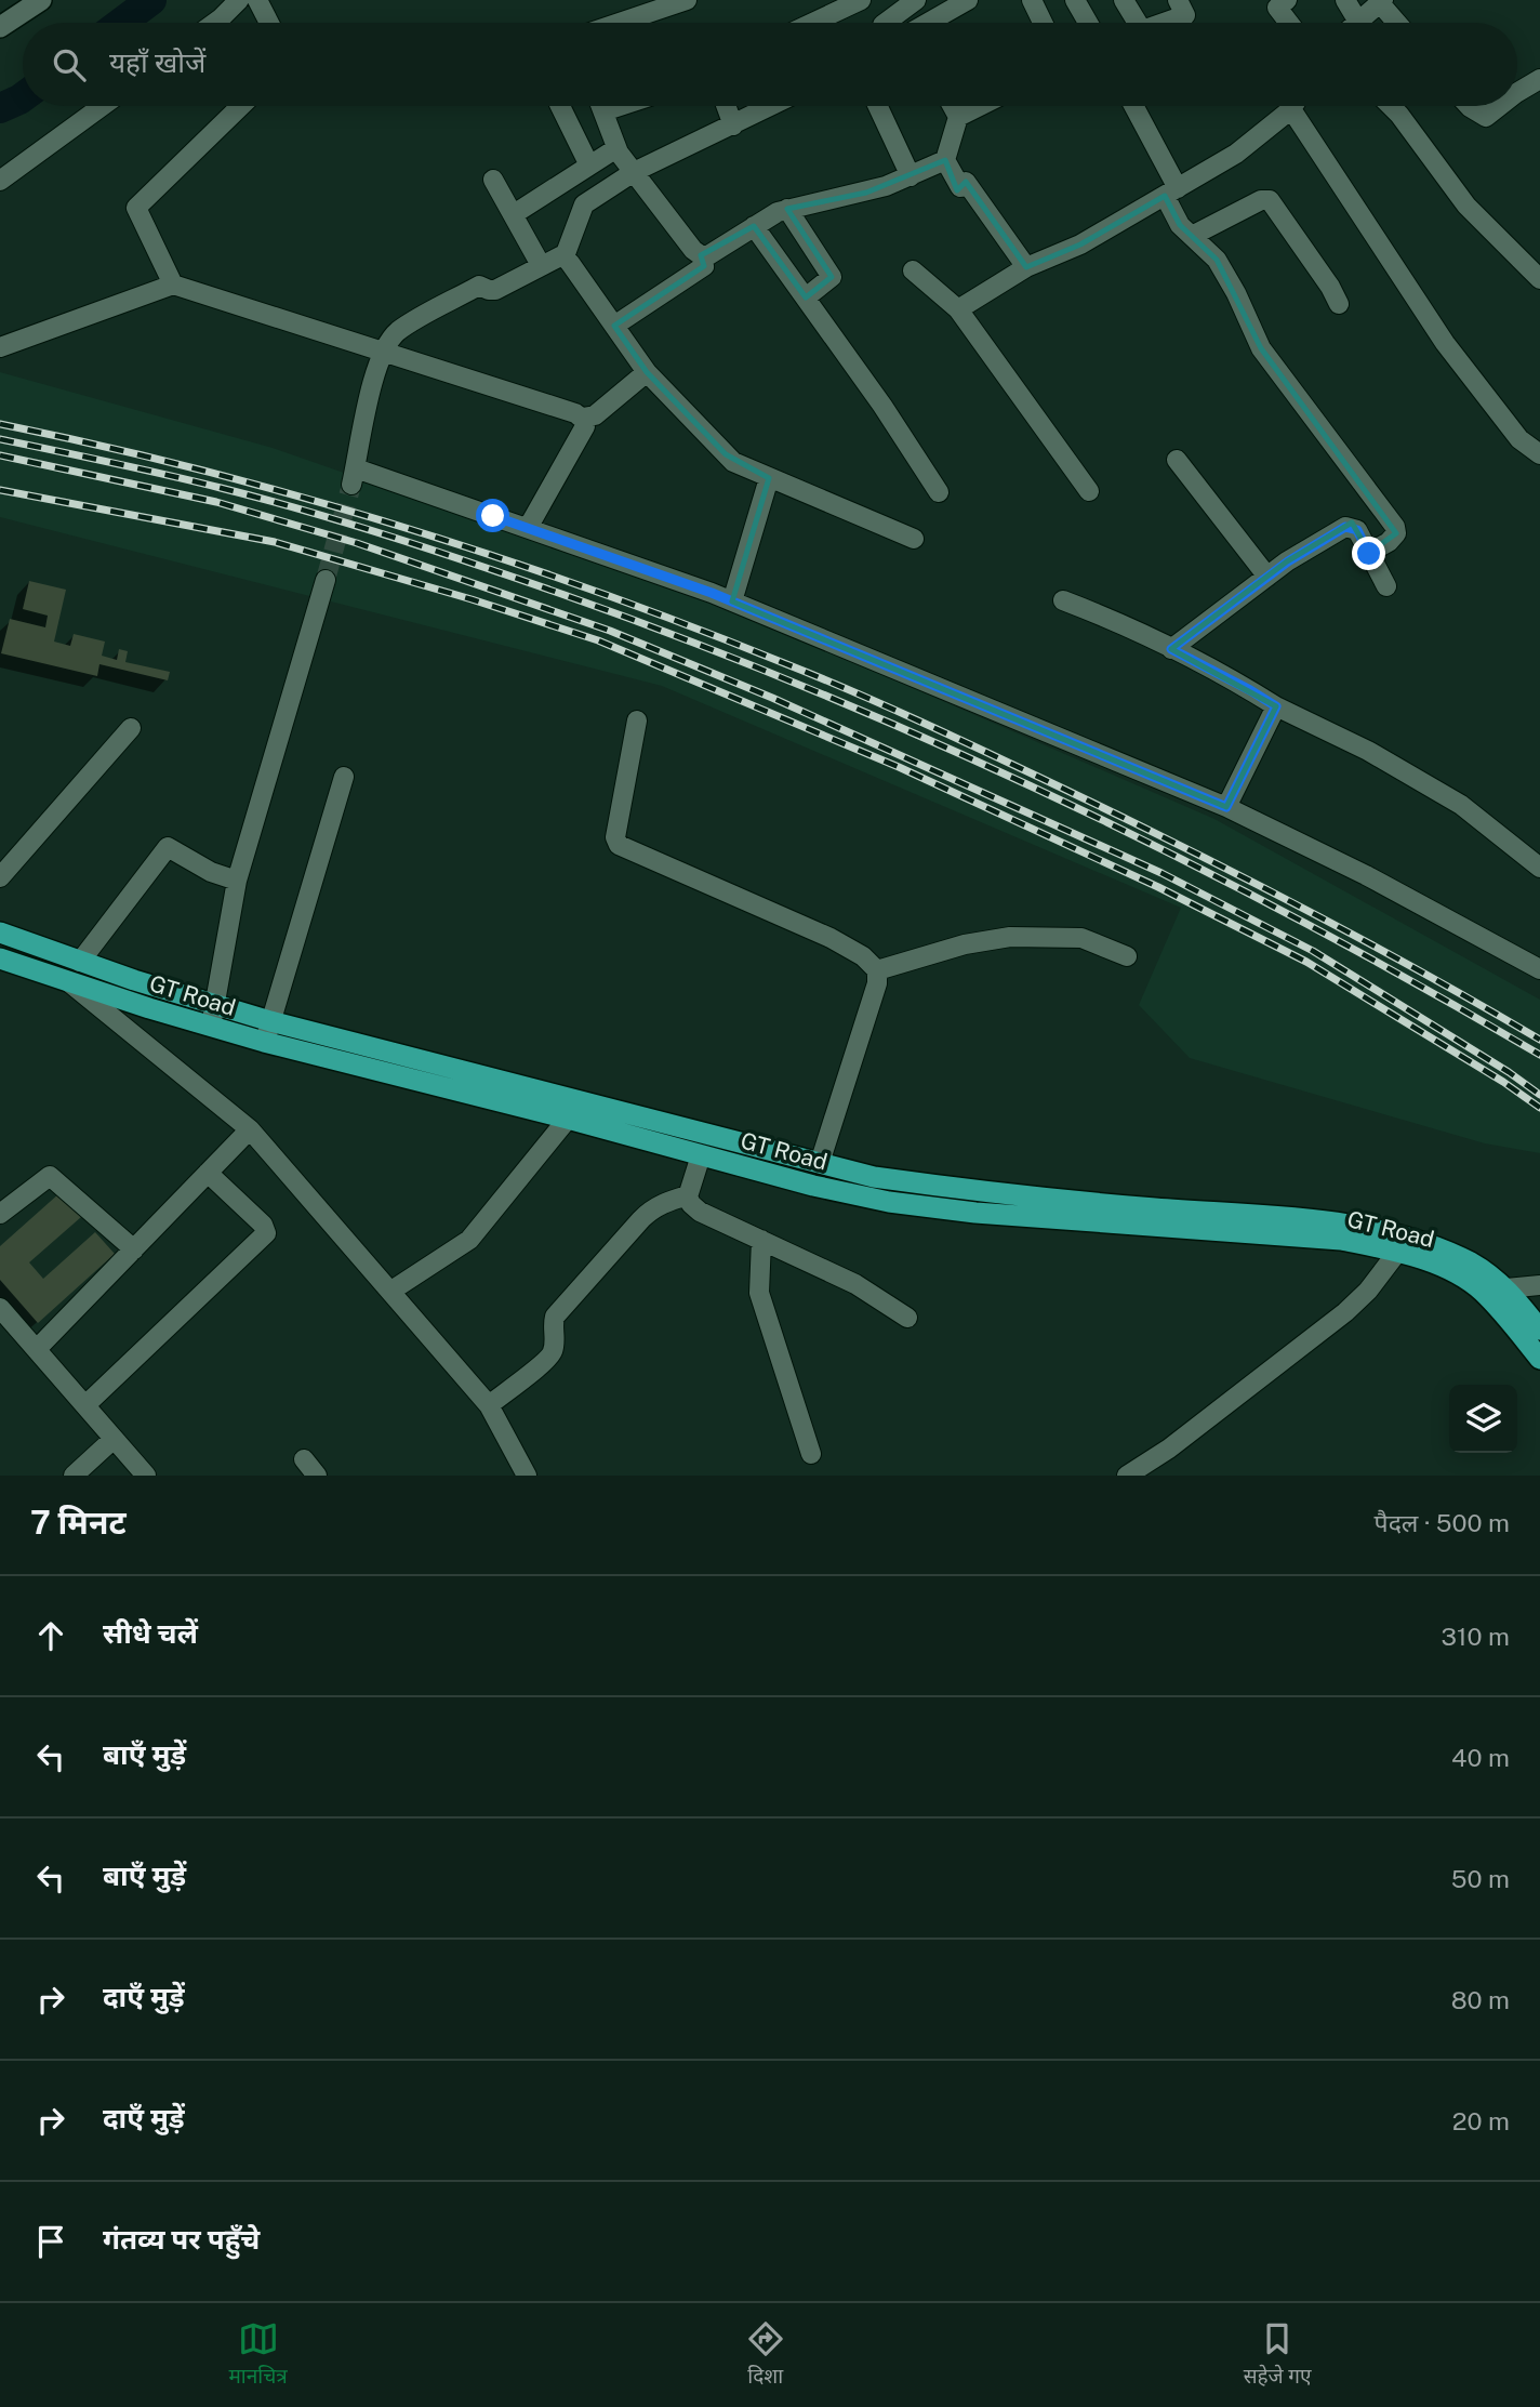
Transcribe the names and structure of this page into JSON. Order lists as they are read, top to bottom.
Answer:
{
  "streets": {
    "highway": ["GT Road"]
  },
  "page": {
    "search": "यहाँ खोजें",
    "heading": ["7 मिनट", "पैदल · 500 m"],
    "list": [
      ["सीधे चलें", "310 m"],
      ["बाएँ मुड़ें", "40 m"],
      ["बाएँ मुड़ें", "50 m"],
      ["दाएँ मुड़ें", "80 m"],
      ["दाएँ मुड़ें", "20 m"],
      "गंतव्य पर पहुँचे"
    ],
    "nav": ["मानचित्र", "दिशा", "सहेजे गए"]
  }
}
